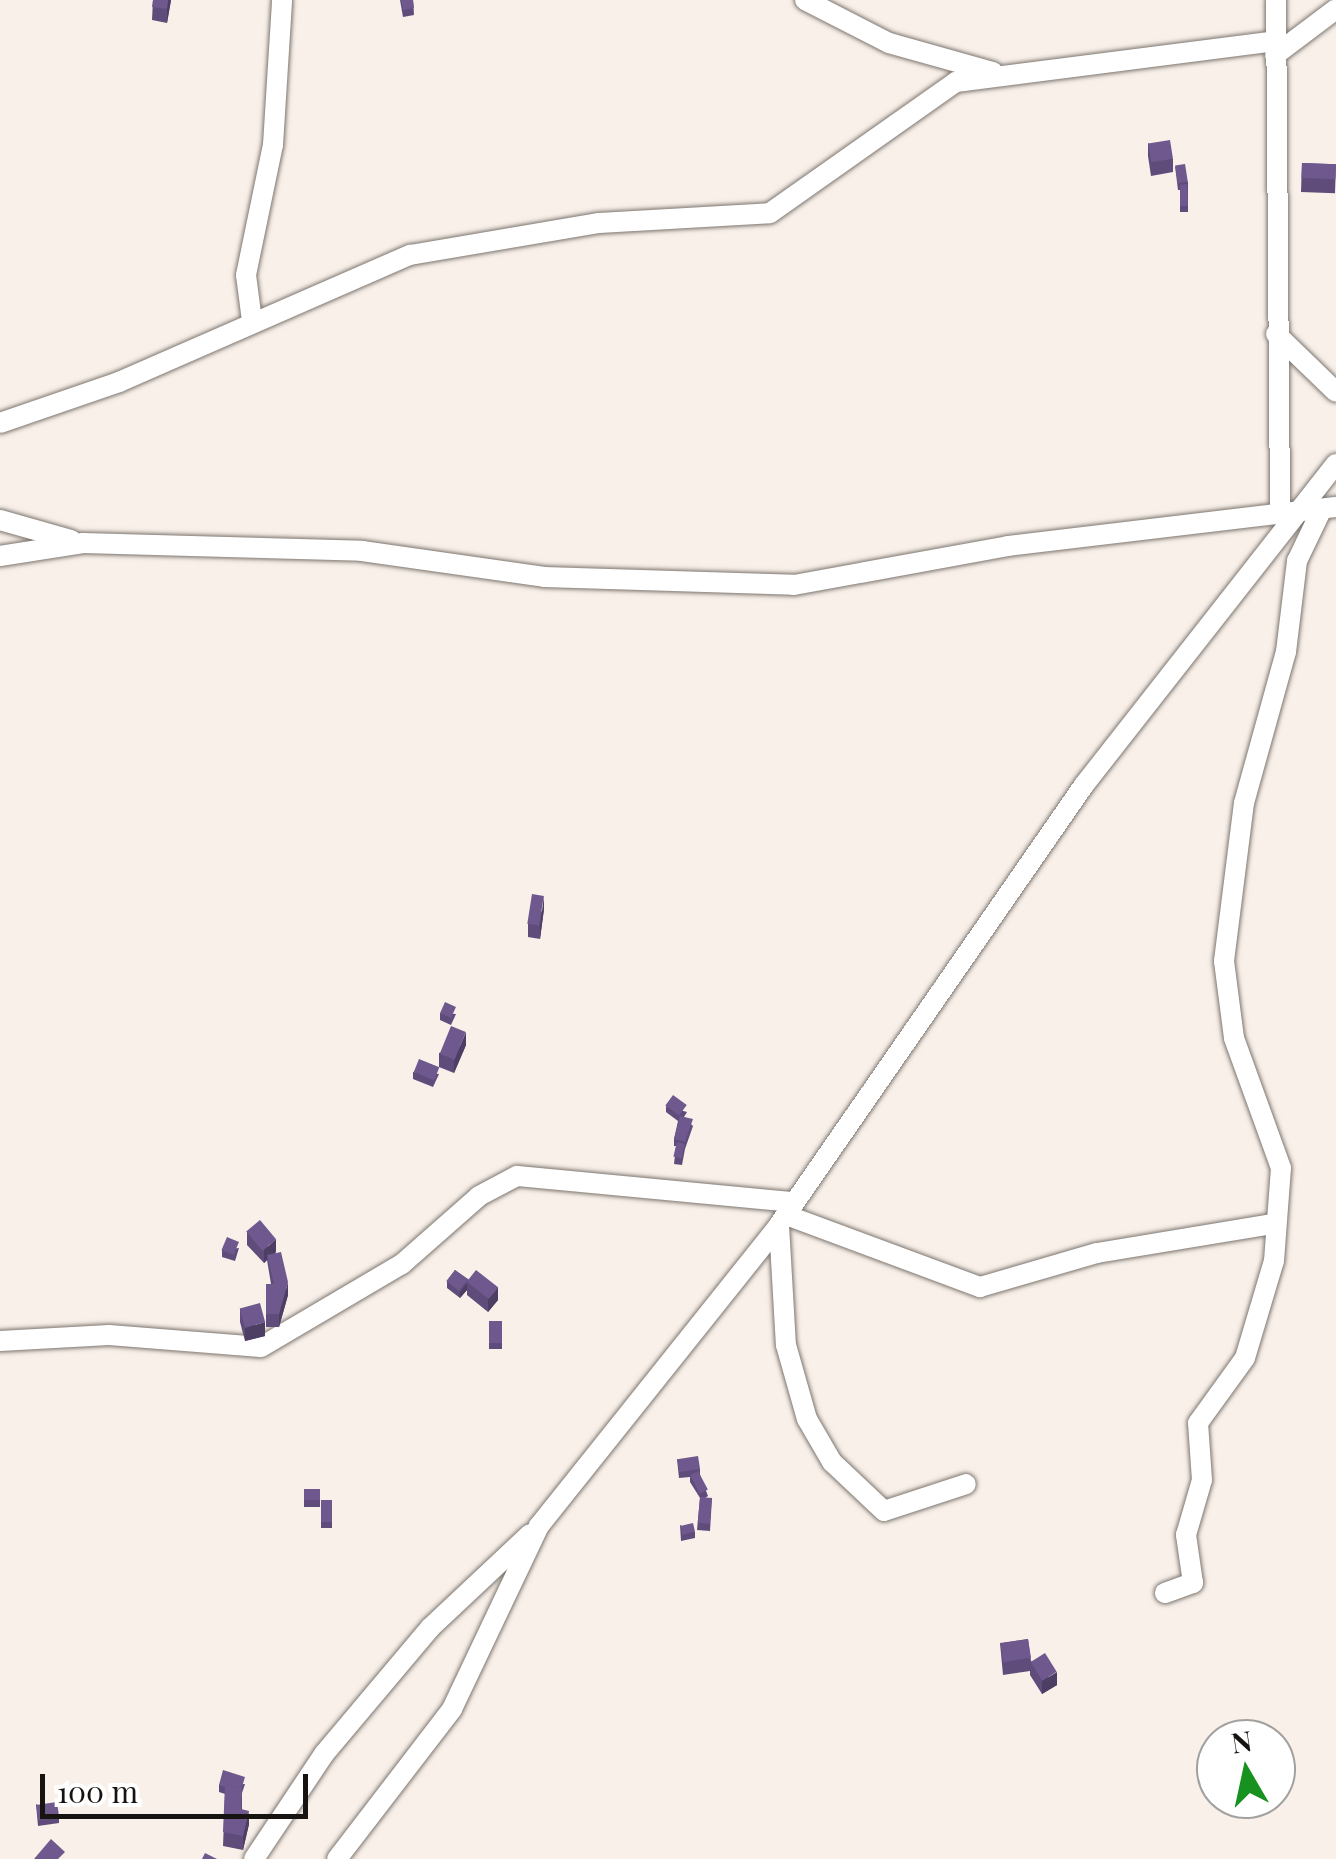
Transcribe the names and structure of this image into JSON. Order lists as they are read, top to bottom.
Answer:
{
  "scale_bar": "100 m",
  "north": "top"
}
